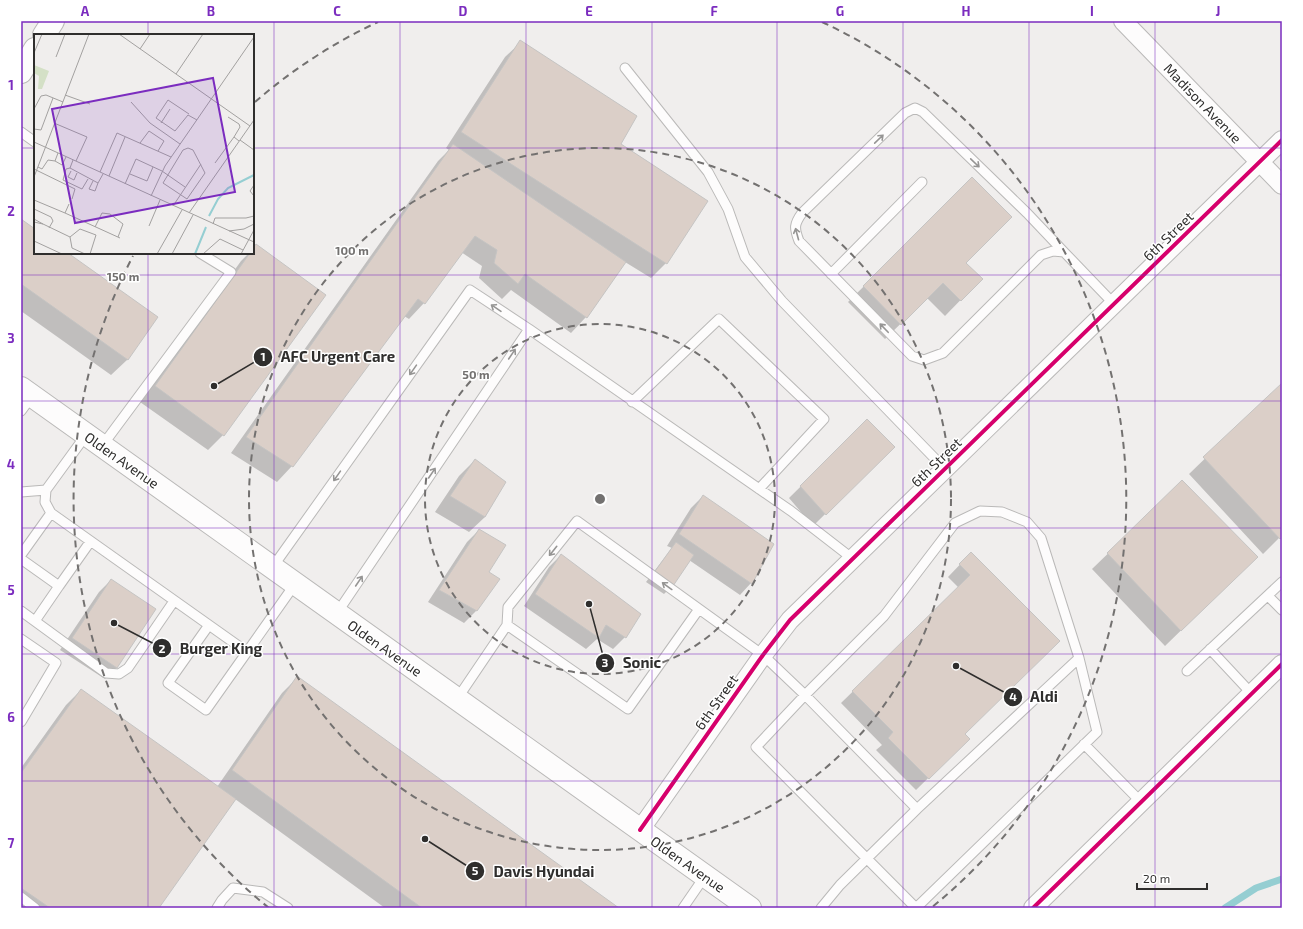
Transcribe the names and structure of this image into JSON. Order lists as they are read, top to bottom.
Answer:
{
  "streets": {
    "main road": ["Olden Avenue"],
    "street": ["Madison Avenue", "6th Street"]
  },
  "crossings": [
    ["Madison Avenue", "6th Street"],
    ["6th Street", "Olden Avenue"]
  ],
  "places": [
    "AFC Urgent Care",
    "Sonic",
    "Burger King",
    "Aldi",
    "Davis Hyundai"
  ],
  "scale_bar": "20 m",
  "grid": {
    "columns": [
      "A",
      "B",
      "C",
      "D",
      "E",
      "F",
      "G",
      "H",
      "I",
      "J"
    ],
    "rows": [
      "1",
      "2",
      "3",
      "4",
      "5",
      "6",
      "7"
    ]
  },
  "rings": ["100 m", "150 m", "50 m"]
}
